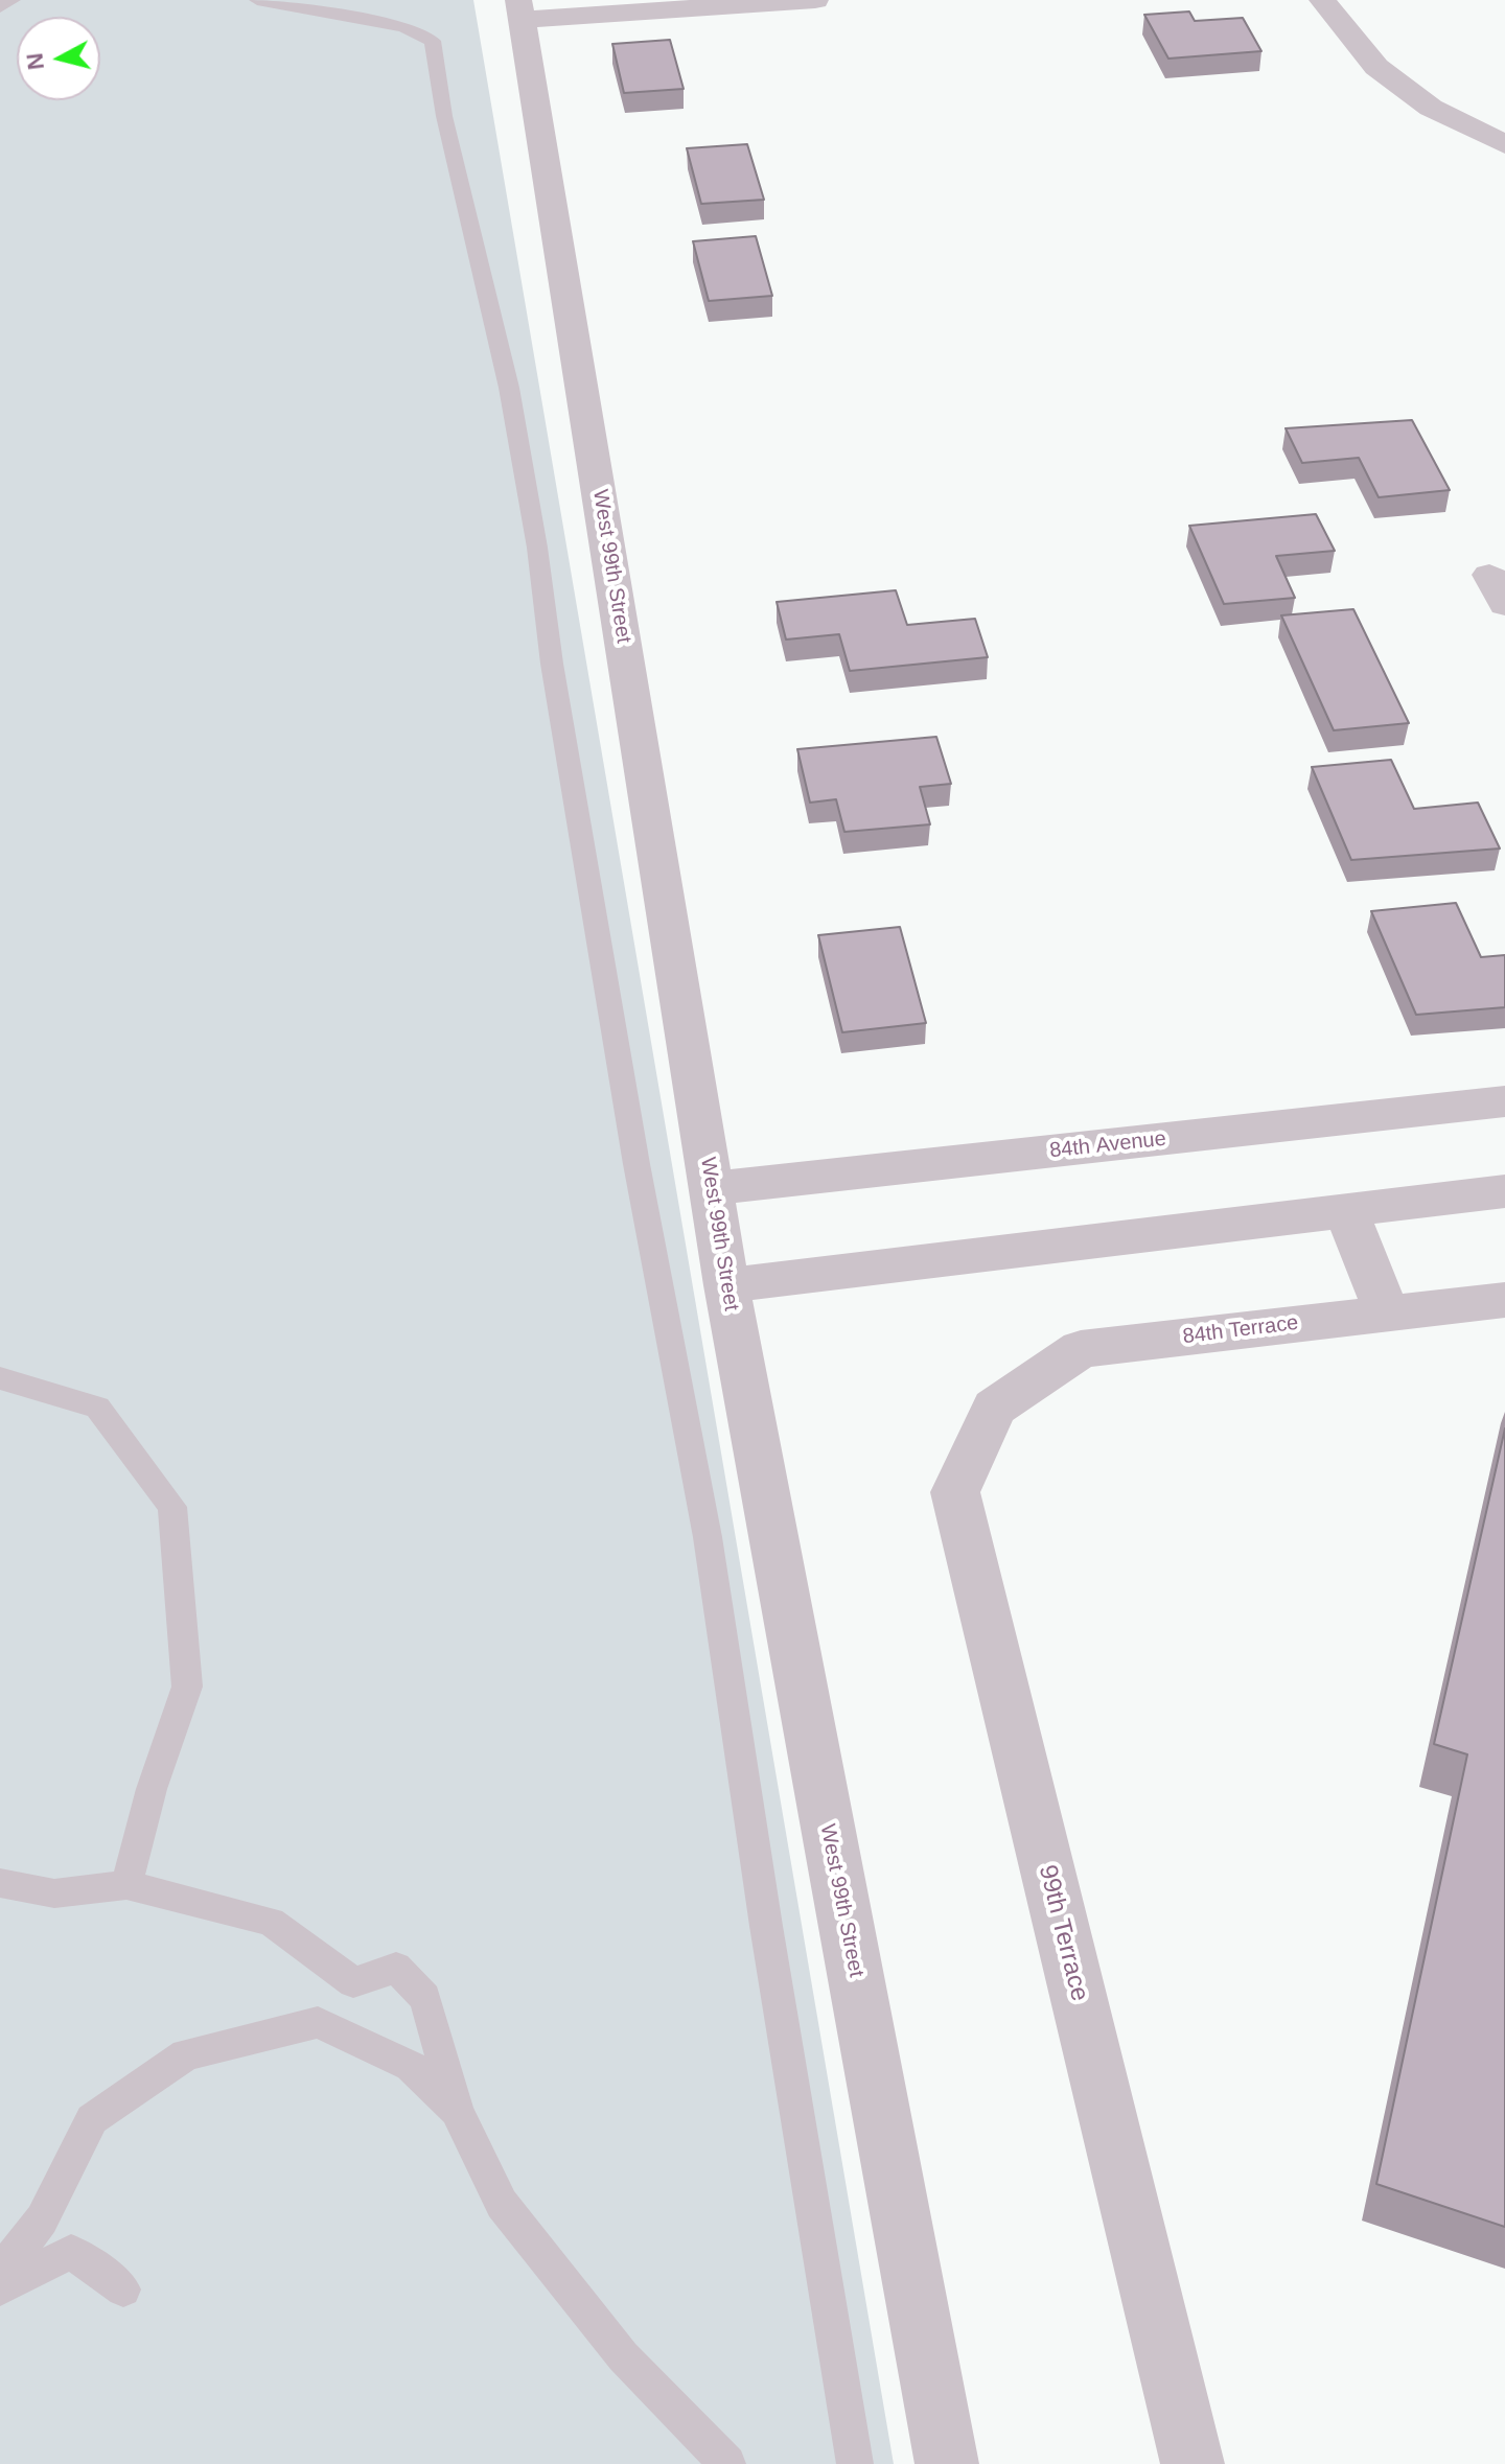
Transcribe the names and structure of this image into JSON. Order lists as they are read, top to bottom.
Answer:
{
  "streets": {
    "street": [
      "West 99th Street",
      "84th Avenue",
      "84th Terrace",
      "99th Terrace"
    ]
  },
  "crossings": [
    ["West 99th Street", "84th Avenue"],
    ["84th Terrace", "99th Terrace"]
  ],
  "north": "left"
}
